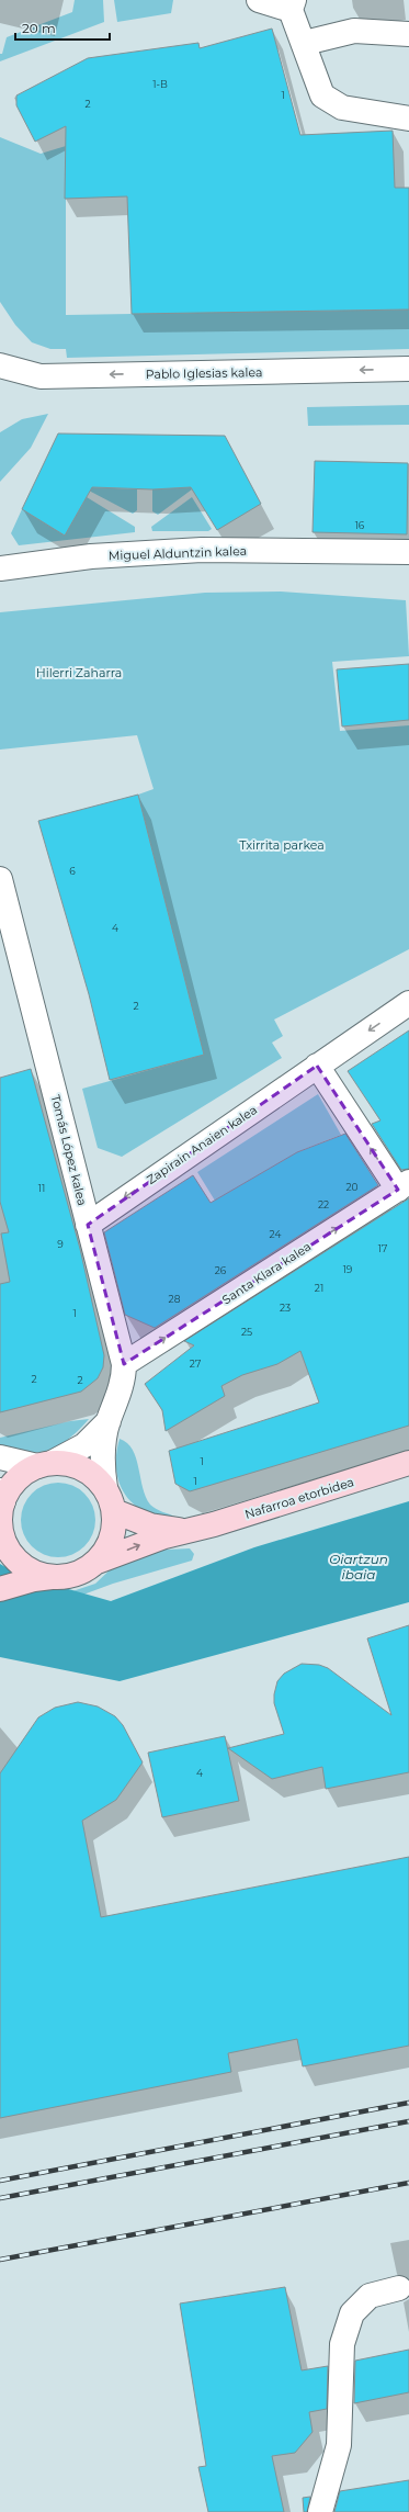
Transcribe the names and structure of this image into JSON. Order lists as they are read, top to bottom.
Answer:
{
  "streets": {
    "main road": ["Nafarroa etorbidea"],
    "street": [
      "Pablo Iglesias kalea",
      "Miguel Alduntzin kalea",
      "Zapirain Anaien kalea",
      "Tomás López kalea",
      "Santa Klara kalea"
    ]
  },
  "crossings": [
    ["Zapirain Anaien kalea", "Tomás López kalea"],
    ["Tomás López kalea", "Santa Klara kalea"],
    ["Tomás López kalea", "Nafarroa etorbidea"]
  ],
  "one_way": ["Pablo Iglesias kalea", "Zapirain Anaien kalea", "Santa Klara kalea"],
  "water": ["Oiartzun ibaia"],
  "parks": ["Hilerri Zaharra", "Txirrita parkea"],
  "house_numbers": [
    "1-B",
    "1",
    "2",
    "16",
    "6",
    "4",
    "2",
    "20",
    "11",
    "22",
    "24",
    "9",
    "17",
    "19",
    "26",
    "21",
    "28",
    "23",
    "1",
    "25",
    "27",
    "2",
    "2",
    "1",
    "1",
    "4"
  ],
  "scale_bar": "20 m"
}
